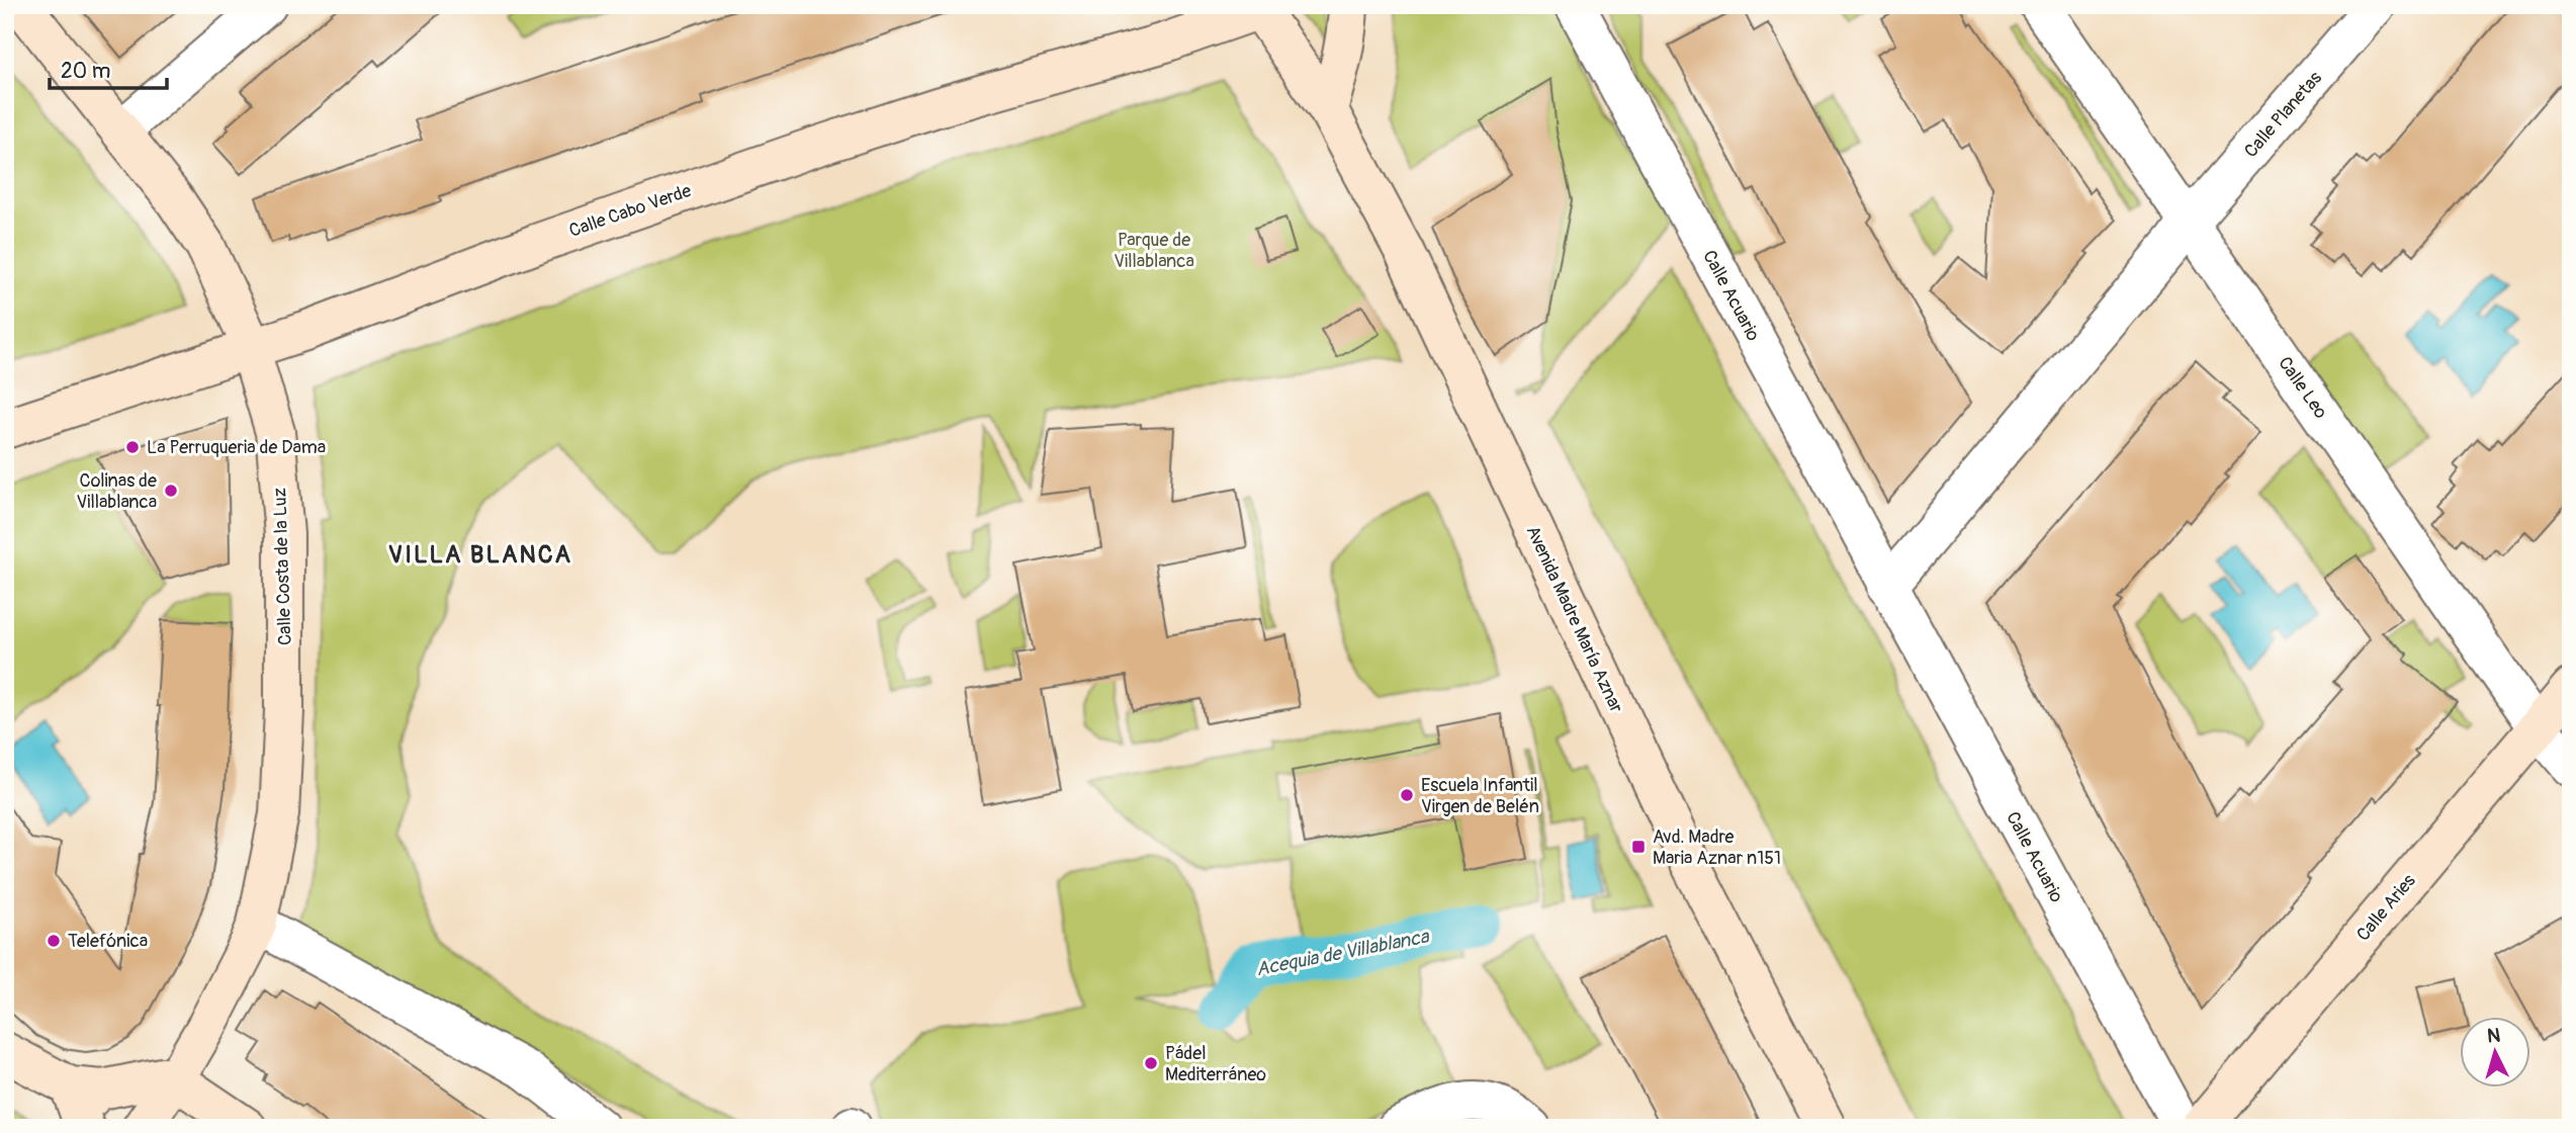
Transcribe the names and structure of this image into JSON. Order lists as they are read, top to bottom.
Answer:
{
  "streets": {
    "street": [
      "Calle Planetas",
      "Calle Cabo Verde",
      "Calle Acuario",
      "Calle Leo",
      "Calle Costa de la Luz",
      "Avenida Madre María Aznar",
      "Calle Aries"
    ]
  },
  "crossings": [
    ["Calle Planetas", "Calle Leo"],
    ["Calle Cabo Verde", "Calle Costa de la Luz"],
    ["Calle Cabo Verde", "Avenida Madre María Aznar"],
    ["Calle Leo", "Calle Aries"]
  ],
  "districts": ["VILLA BLANCA"],
  "water": ["Acequia de Villablanca"],
  "parks": ["Parque de Villablanca"],
  "places": {
    "other": [
      "La Perruqueria de Dama",
      "Colinas de Villablanca",
      "Escuela Infantil Virgen de Belén",
      "Telefónica",
      "Pádel Mediterráneo"
    ],
    "transit": ["Avd. Madre Maria Aznar n151"]
  },
  "scale_bar": "20 m",
  "north": "top"
}
